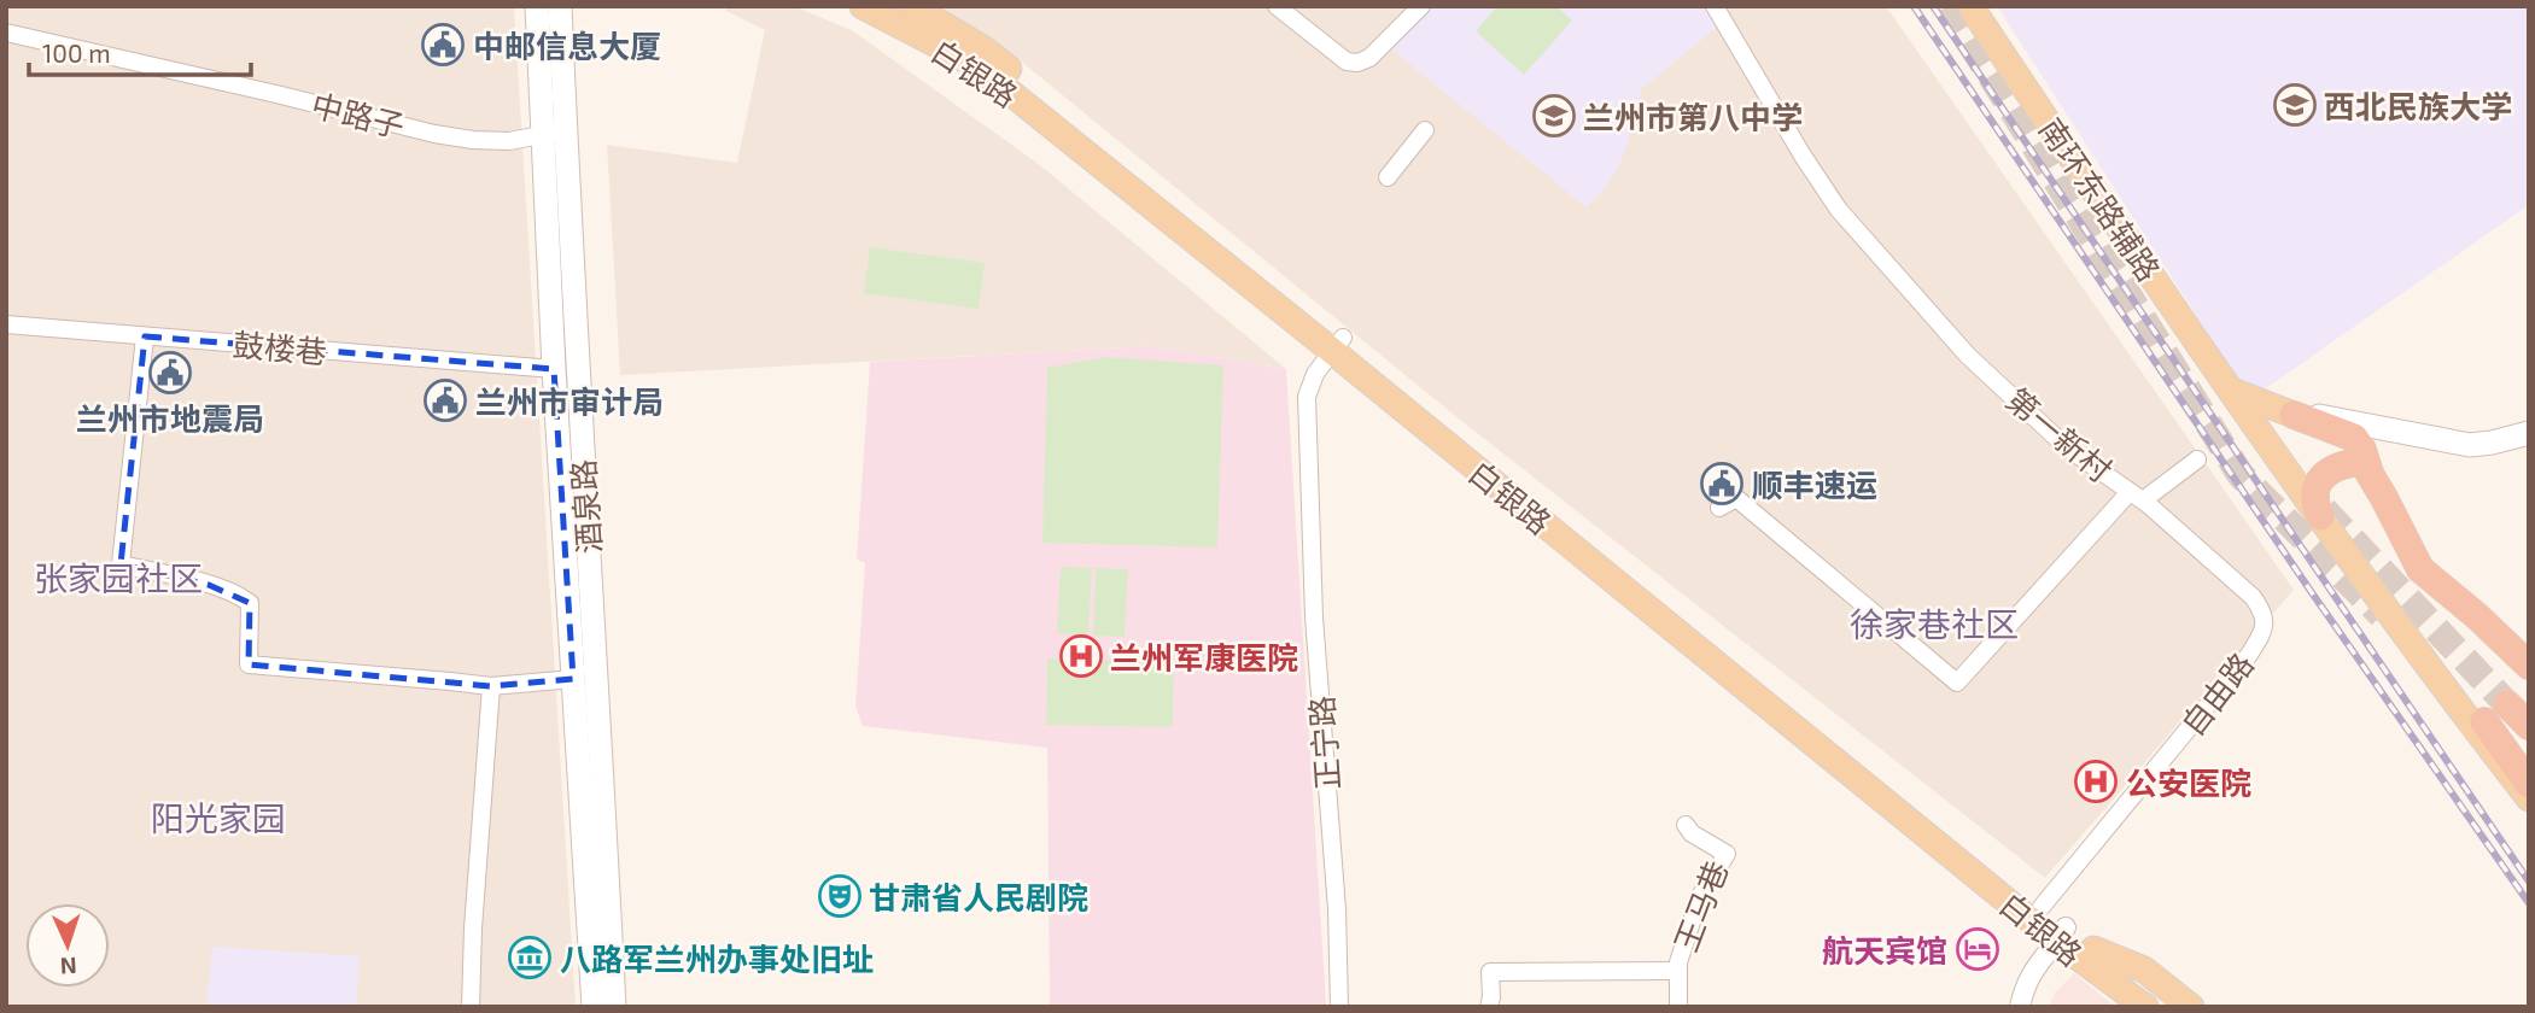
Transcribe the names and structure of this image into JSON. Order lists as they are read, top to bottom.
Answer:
{
  "streets": {
    "main road": ["白银路", "南环东路辅路", "酒泉路"],
    "street": [
      "中路子",
      "鼓楼巷",
      "第一新村",
      "自由路",
      "正宁路",
      "王马巷"
    ]
  },
  "crossings": [
    ["白银路", "自由路"],
    ["白银路", "正宁路"],
    ["中路子", "酒泉路"],
    ["鼓楼巷", "酒泉路"],
    ["第一新村", "自由路"]
  ],
  "districts": ["张家园社区", "徐家巷社区", "阳光家园"],
  "places": {
    "public building": [
      "中邮信息大厦",
      "兰州市地震局",
      "兰州市审计局",
      "顺丰速运"
    ],
    "school or university": ["西北民族大学", "兰州市第八中学"],
    "hospital": ["兰州军康医院", "公安医院"],
    "theatre": ["甘肃省人民剧院"],
    "hotel": ["航天宾馆"],
    "museum": ["八路军兰州办事处旧址"]
  },
  "scale_bar": "100 m",
  "north": "bottom"
}
